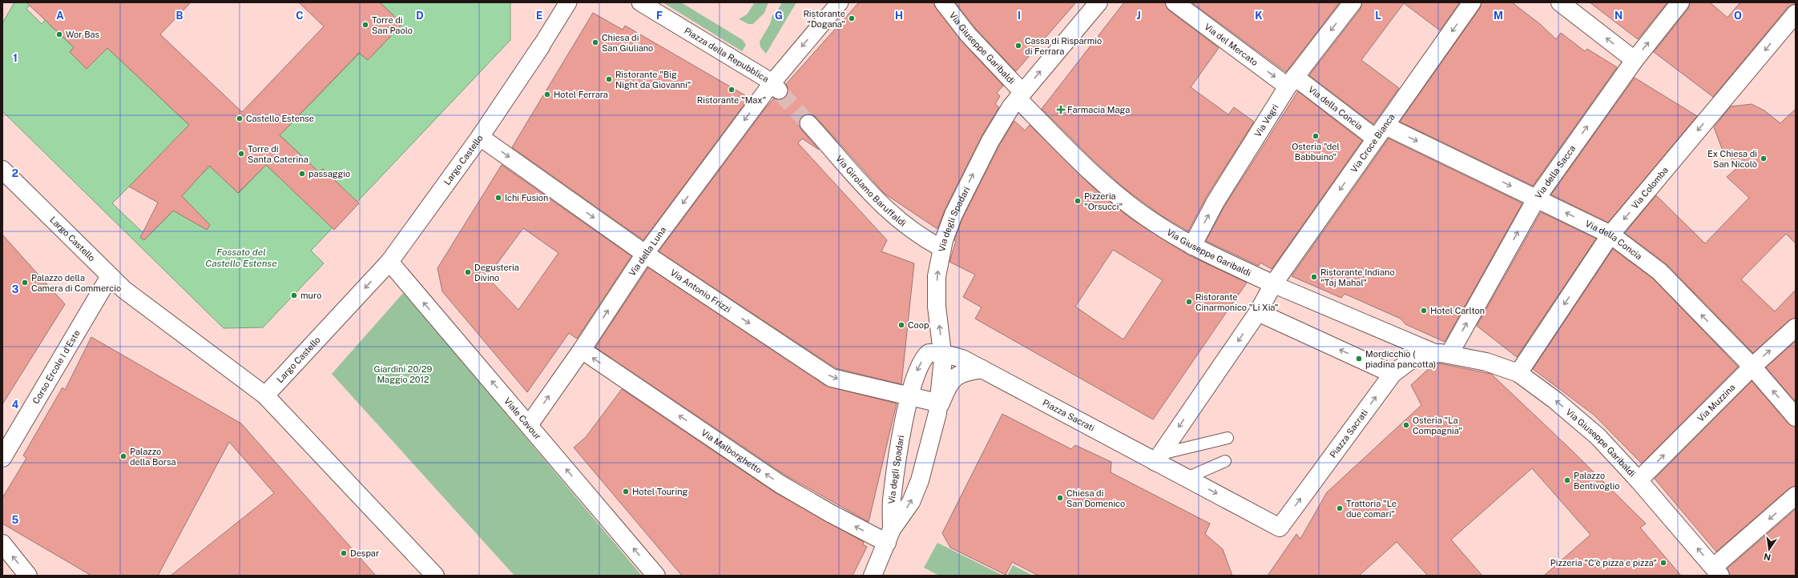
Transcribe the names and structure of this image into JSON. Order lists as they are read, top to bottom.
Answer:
{
  "streets": {
    "street": [
      "Via del Mercato",
      "Via Giuseppe Garibaldi",
      "Piazza della Repubblica",
      "Via della Concia",
      "Via Vegri",
      "Via Croce Bianca",
      "Largo Castello",
      "Via della Sacca",
      "Via Colomba",
      "Via Girolamo Baruffaldi",
      "Via degli Spadari",
      "Via della Luna",
      "Via Antonio Frizzi",
      "Corso Ercole I d'Este",
      "Via Muzzina",
      "Piazza Sacrati",
      "Viale Cavour",
      "Via Malborghetto"
    ]
  },
  "crossings": [
    ["Via del Mercato", "Via della Concia"],
    ["Via del Mercato", "Via Vegri"],
    ["Via Giuseppe Garibaldi", "Via Vegri"],
    ["Via Giuseppe Garibaldi", "Via Croce Bianca"],
    ["Via Giuseppe Garibaldi", "Via della Sacca"],
    ["Via Giuseppe Garibaldi", "Via Colomba"],
    ["Via Giuseppe Garibaldi", "Via degli Spadari"],
    ["Via Giuseppe Garibaldi", "Via Muzzina"],
    ["Piazza della Repubblica", "Via della Luna"],
    ["Via della Concia", "Via Vegri"],
    ["Via della Concia", "Via Croce Bianca"],
    ["Via della Concia", "Via della Sacca"],
    ["Via della Concia", "Via Colomba"],
    ["Via della Concia", "Via Muzzina"],
    ["Largo Castello", "Via Antonio Frizzi"],
    ["Largo Castello", "Corso Ercole I d'Este"],
    ["Largo Castello", "Viale Cavour"],
    ["Via Girolamo Baruffaldi", "Via degli Spadari"],
    ["Via degli Spadari", "Via Antonio Frizzi"],
    ["Via degli Spadari", "Piazza Sacrati"],
    ["Via degli Spadari", "Via Malborghetto"],
    ["Via della Luna", "Via Antonio Frizzi"],
    ["Via della Luna", "Viale Cavour"],
    ["Via della Luna", "Via Malborghetto"]
  ],
  "one_way": [
    "Via del Mercato",
    "Piazza della Repubblica",
    "Via Croce Bianca",
    "Via della Sacca",
    "Via Colomba",
    "Via Antonio Frizzi",
    "Viale Cavour",
    "Via Malborghetto"
  ],
  "water": ["Fossato del Castello Estense"],
  "parks": ["Giardini 20/29 Maggio 2012"],
  "places": {
    "other": [
      "Ristorante \"Dogana\"",
      "Torre di San Paolo",
      "Wor Bas",
      "Chiesa di San Giuliano",
      "Cassa di Risparmio di Ferrara",
      "Ristorante \"Big Night da Giovanni\"",
      "Ristorante \"Max\"",
      "Hotel Ferrara",
      "Castello Estense",
      "Osteria \"del Babbuino\"",
      "Torre di Santa Caterina",
      "Ex Chiesa di San Nicolò",
      "passaggio",
      "Ichi Fusion",
      "Pizzeria \"Orsucci\"",
      "Degusteria Divino",
      "Ristorante Indiano \"Taj Mahal\"",
      "Palazzo della Camera di Commercio",
      "muro",
      "Ristorante Cinarmonico \"Li Xia\"",
      "Hotel Carlton",
      "Coop",
      "Mordicchio ( piadina pancotta)",
      "Osteria \"La Compagnia\"",
      "Palazzo della Borsa",
      "Palazzo Bentivoglio",
      "Hotel Touring",
      "Chiesa di San Domenico",
      "Trattoria \"Le due comari\"",
      "Despar",
      "Pizzeria \"C'è pizza e pizza\""
    ],
    "health": ["Farmacia Maga"]
  },
  "north": "bottom",
  "grid": {
    "columns": [
      "A",
      "B",
      "C",
      "D",
      "E",
      "F",
      "G",
      "H",
      "I",
      "J",
      "K",
      "L",
      "M",
      "N",
      "O"
    ],
    "rows": [
      "1",
      "2",
      "3",
      "4",
      "5"
    ]
  }
}
